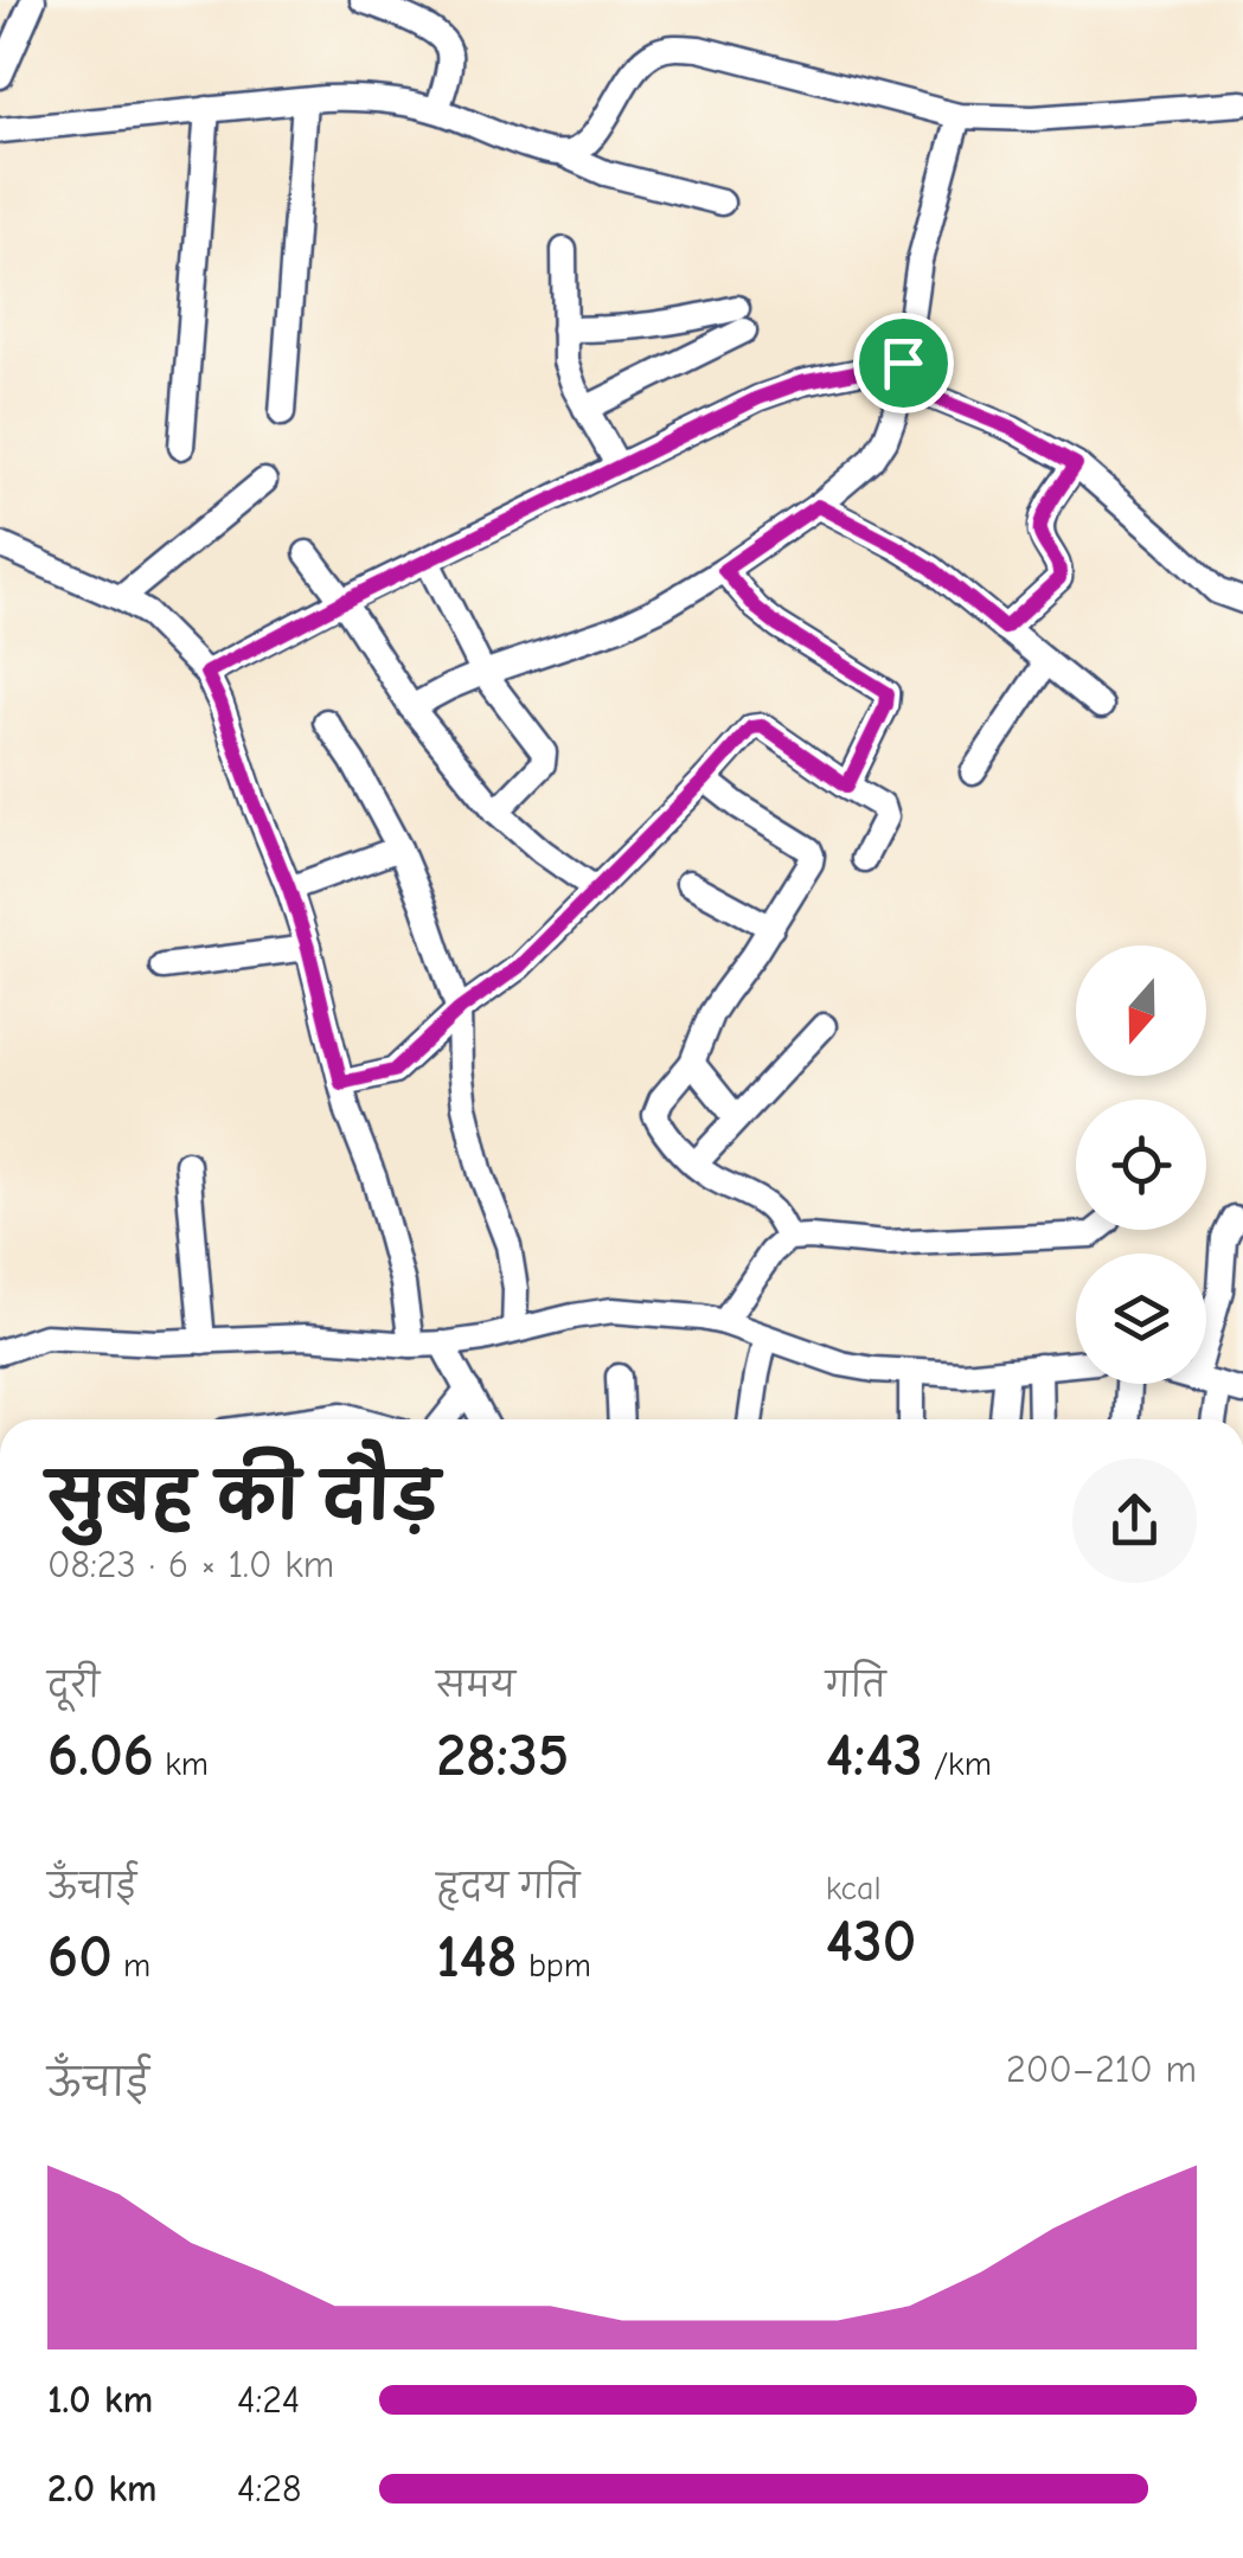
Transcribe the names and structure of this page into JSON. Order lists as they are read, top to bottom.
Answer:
{
  "north": "bottom",
  "page": {
    "heading": ["सुबह की दौड़", "08:23 · 6 × 1.0 km"],
    "stats": [
      ["दूरी", "6.06 km"],
      ["समय", "28:35"],
      ["गति", "4:43 /km"],
      ["ऊँचाई", "60 m"],
      ["हृदय गति", "148 bpm"],
      ["kcal", "430"]
    ],
    "chart": ["ऊँचाई", "200–210 m"],
    "list": [
      {
        "name": "1.0 km",
        "note": "4:24"
      },
      {
        "name": "2.0 km",
        "note": "4:28"
      }
    ]
  }
}
